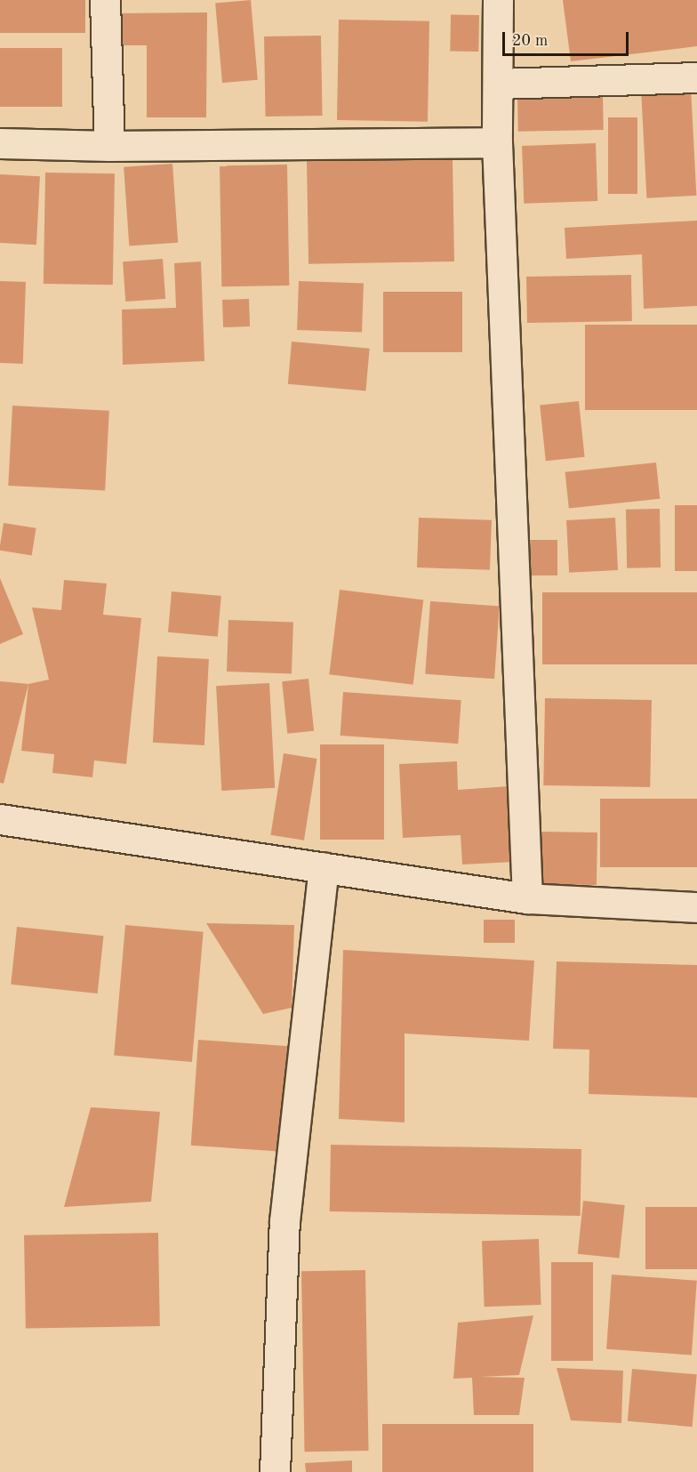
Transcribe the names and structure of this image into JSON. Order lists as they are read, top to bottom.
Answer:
{
  "scale_bar": "20 m"
}
